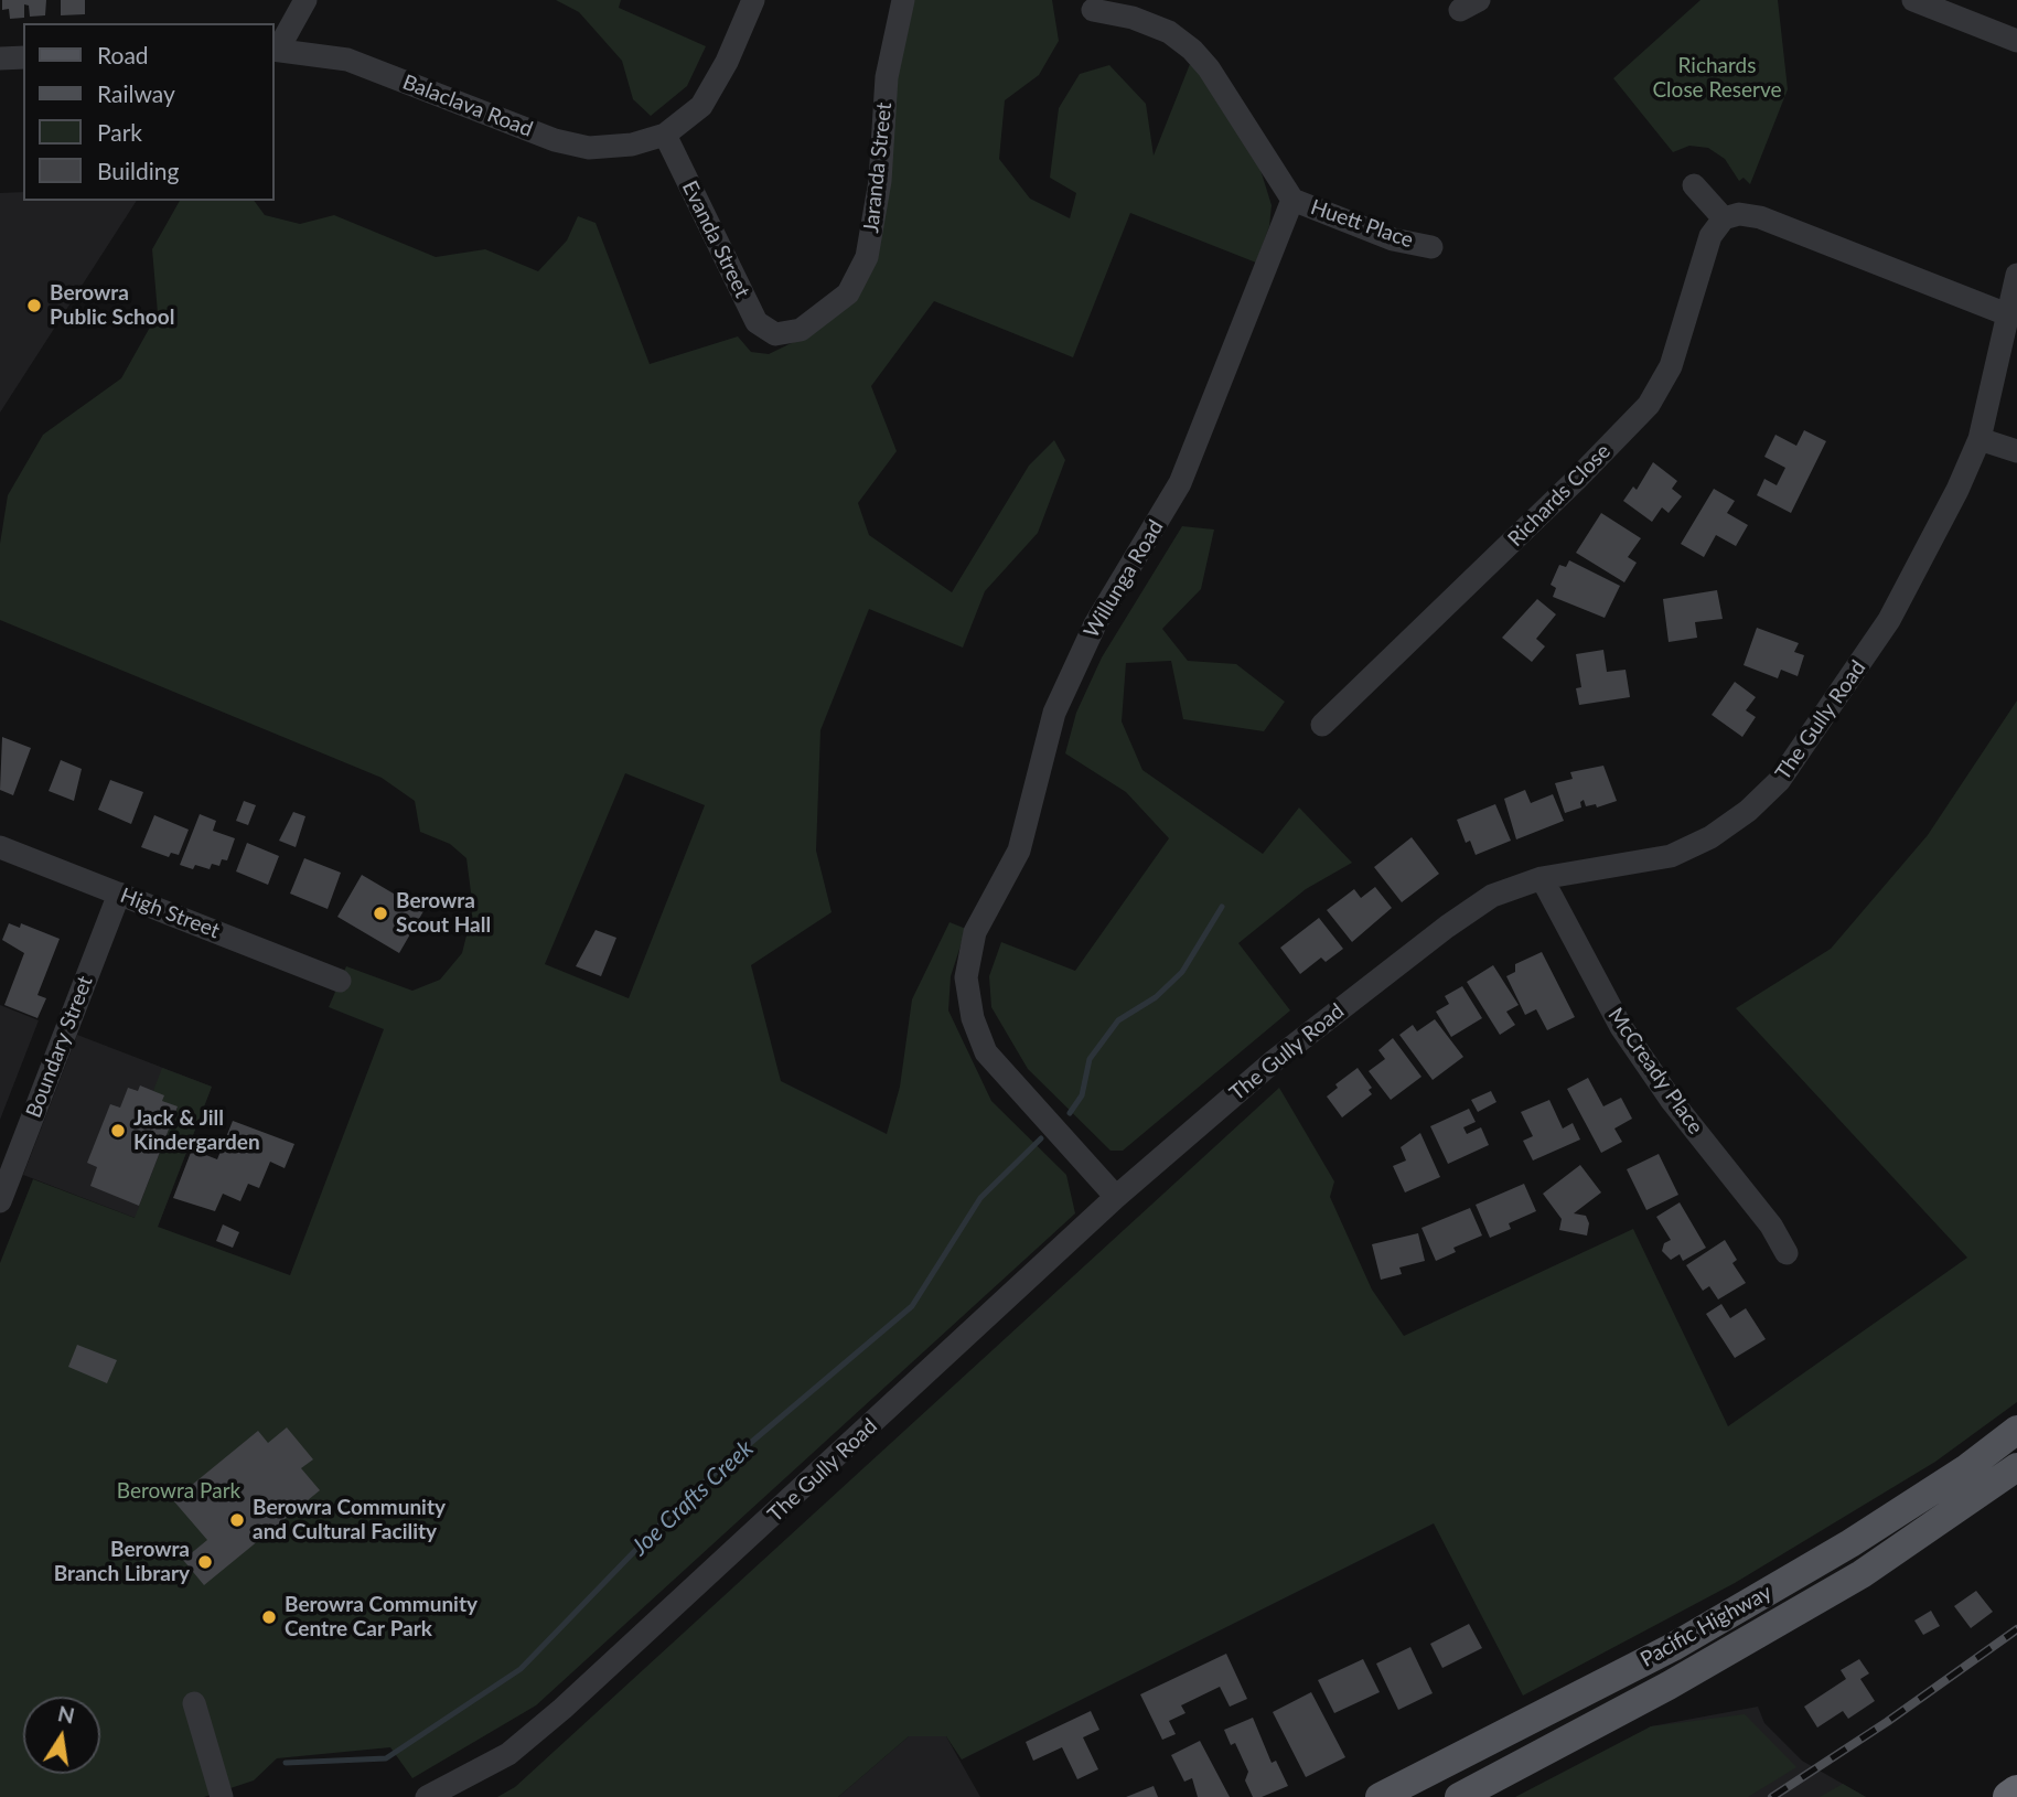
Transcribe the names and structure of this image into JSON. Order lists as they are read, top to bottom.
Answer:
{
  "streets": {
    "main road": ["Pacific Highway"],
    "street": [
      "Balaclava Road",
      "Jaranda Street",
      "Huett Place",
      "Evanda Street",
      "Richards Close",
      "Willunga Road",
      "The Gully Road",
      "High Street",
      "Boundary Street",
      "McCready Place"
    ]
  },
  "crossings": [
    ["Balaclava Road", "Evanda Street"],
    ["Jaranda Street", "Evanda Street"],
    ["Huett Place", "Willunga Road"],
    ["Willunga Road", "The Gully Road"],
    ["The Gully Road", "McCready Place"],
    ["High Street", "Boundary Street"]
  ],
  "water": ["Joe Crafts Creek"],
  "parks": ["Richards Close Reserve", "Berowra Park"],
  "places": [
    "Berowra Public School",
    "Berowra Scout Hall",
    "Jack & Jill Kindergarden",
    "Berowra Community and Cultural Facility",
    "Berowra Branch Library",
    "Berowra Community Centre Car Park"
  ],
  "legend": [
    "Road",
    "Railway",
    "Park",
    "Building"
  ],
  "north": "top"
}
